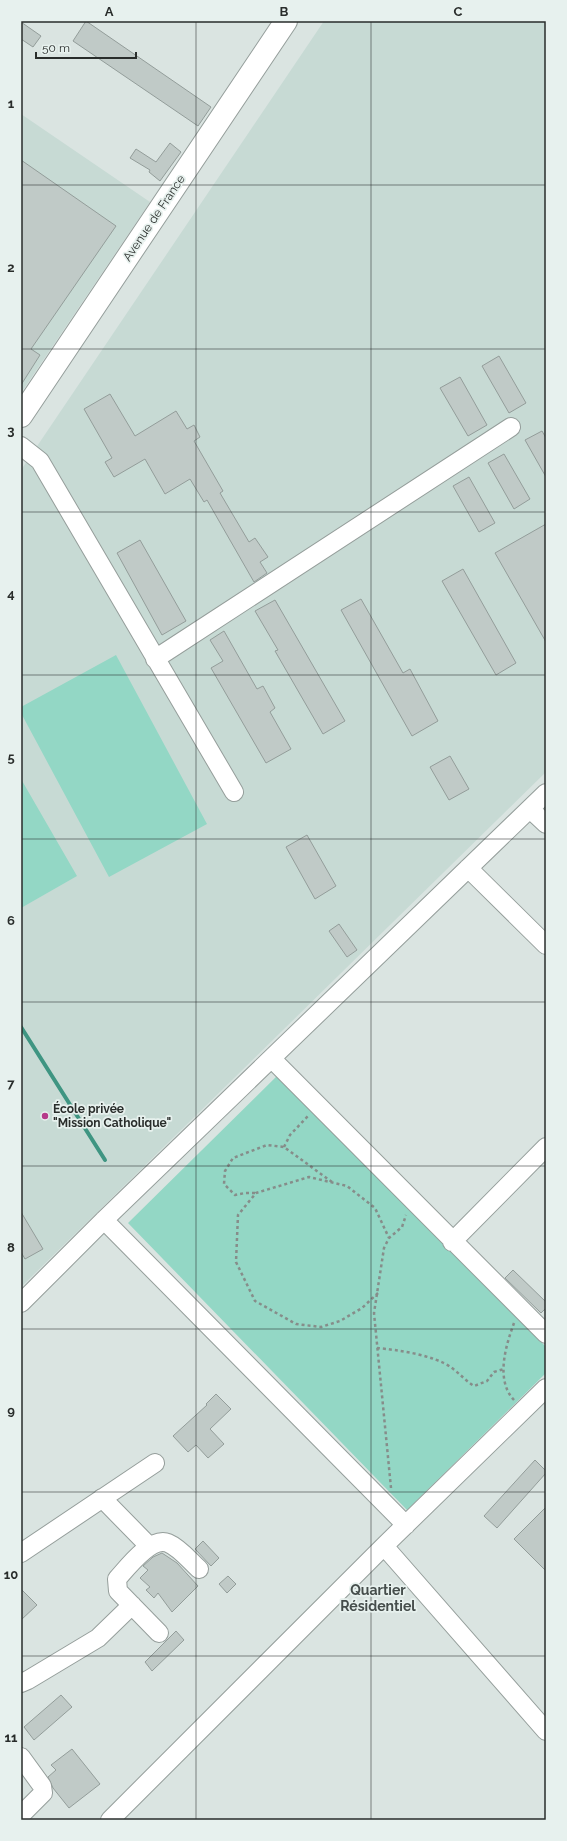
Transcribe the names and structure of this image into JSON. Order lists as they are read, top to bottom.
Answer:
{
  "streets": {
    "main road": ["Avenue de France"]
  },
  "districts": ["Quartier Résidentiel"],
  "places": ["École privée \"Mission Catholique\""],
  "scale_bar": "50 m",
  "grid": {
    "columns": ["A", "B", "C"],
    "rows": [
      "1",
      "2",
      "3",
      "4",
      "5",
      "6",
      "7",
      "8",
      "9",
      "10",
      "11"
    ]
  }
}
